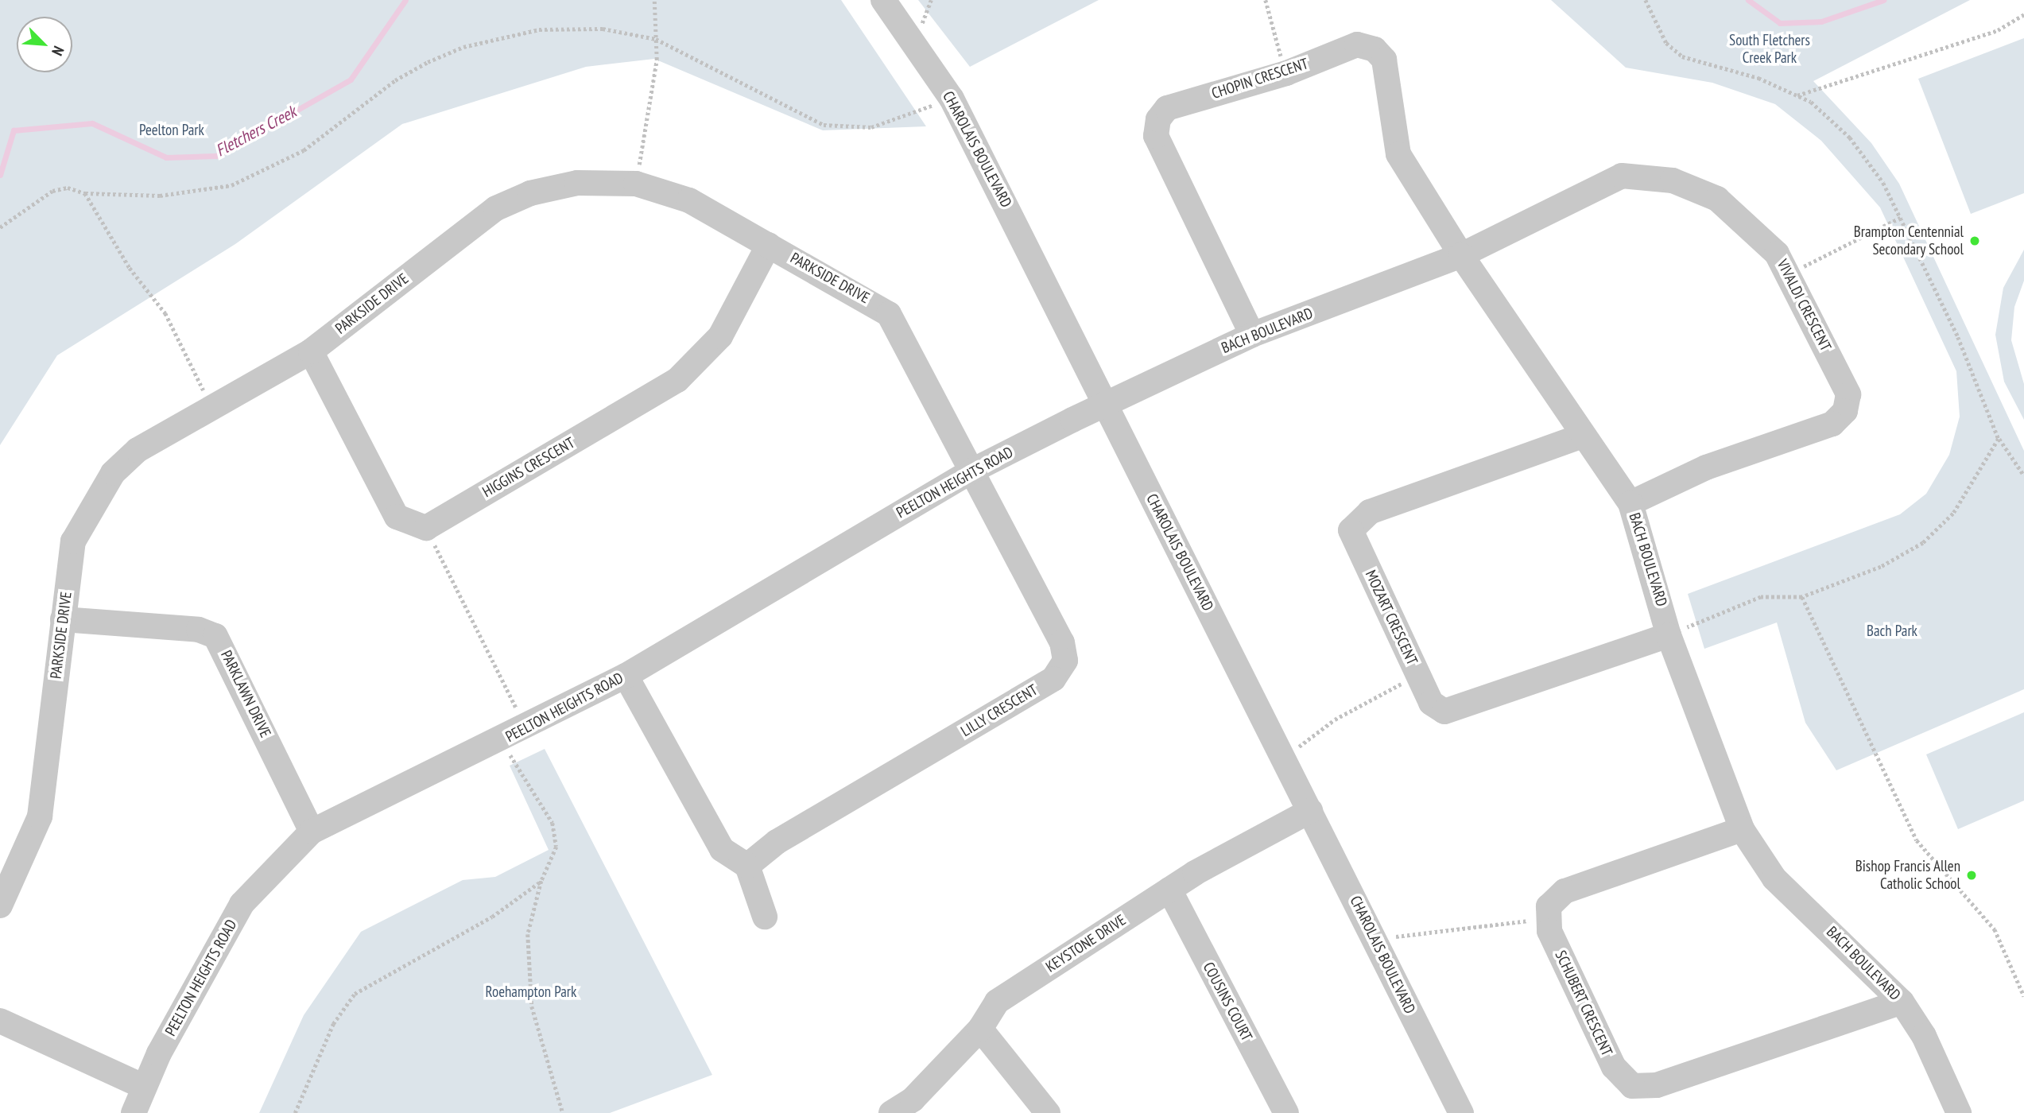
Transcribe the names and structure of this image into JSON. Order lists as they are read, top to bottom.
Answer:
{
  "streets": {
    "street": [
      "CHOPIN CRESCENT",
      "CHAROLAIS BOULEVARD",
      "PARKSIDE DRIVE",
      "VIVALDI CRESCENT",
      "BACH BOULEVARD",
      "HIGGINS CRESCENT",
      "PEELTON HEIGHTS ROAD",
      "MOZART CRESCENT",
      "PARKLAWN DRIVE",
      "LILLY CRESCENT",
      "KEYSTONE DRIVE",
      "COUSINS COURT",
      "SCHUBERT CRESCENT"
    ]
  },
  "crossings": [
    ["CHOPIN CRESCENT", "VIVALDI CRESCENT"],
    ["CHOPIN CRESCENT", "BACH BOULEVARD"],
    ["CHAROLAIS BOULEVARD", "BACH BOULEVARD"],
    ["CHAROLAIS BOULEVARD", "PEELTON HEIGHTS ROAD"],
    ["CHAROLAIS BOULEVARD", "KEYSTONE DRIVE"],
    ["PARKSIDE DRIVE", "HIGGINS CRESCENT"],
    ["PARKSIDE DRIVE", "PEELTON HEIGHTS ROAD"],
    ["PARKSIDE DRIVE", "PARKLAWN DRIVE"],
    ["PARKSIDE DRIVE", "LILLY CRESCENT"],
    ["VIVALDI CRESCENT", "BACH BOULEVARD"],
    ["BACH BOULEVARD", "PEELTON HEIGHTS ROAD"],
    ["BACH BOULEVARD", "MOZART CRESCENT"],
    ["BACH BOULEVARD", "SCHUBERT CRESCENT"],
    ["PEELTON HEIGHTS ROAD", "PARKLAWN DRIVE"],
    ["PEELTON HEIGHTS ROAD", "LILLY CRESCENT"],
    ["KEYSTONE DRIVE", "COUSINS COURT"]
  ],
  "water": ["Fletchers Creek"],
  "parks": [
    "South Fletchers Creek Park",
    "Peelton Park",
    "Bach Park",
    "Roehampton Park"
  ],
  "places": ["Brampton Centennial Secondary School", "Bishop Francis Allen Catholic School"],
  "north": "bottom right"
}
